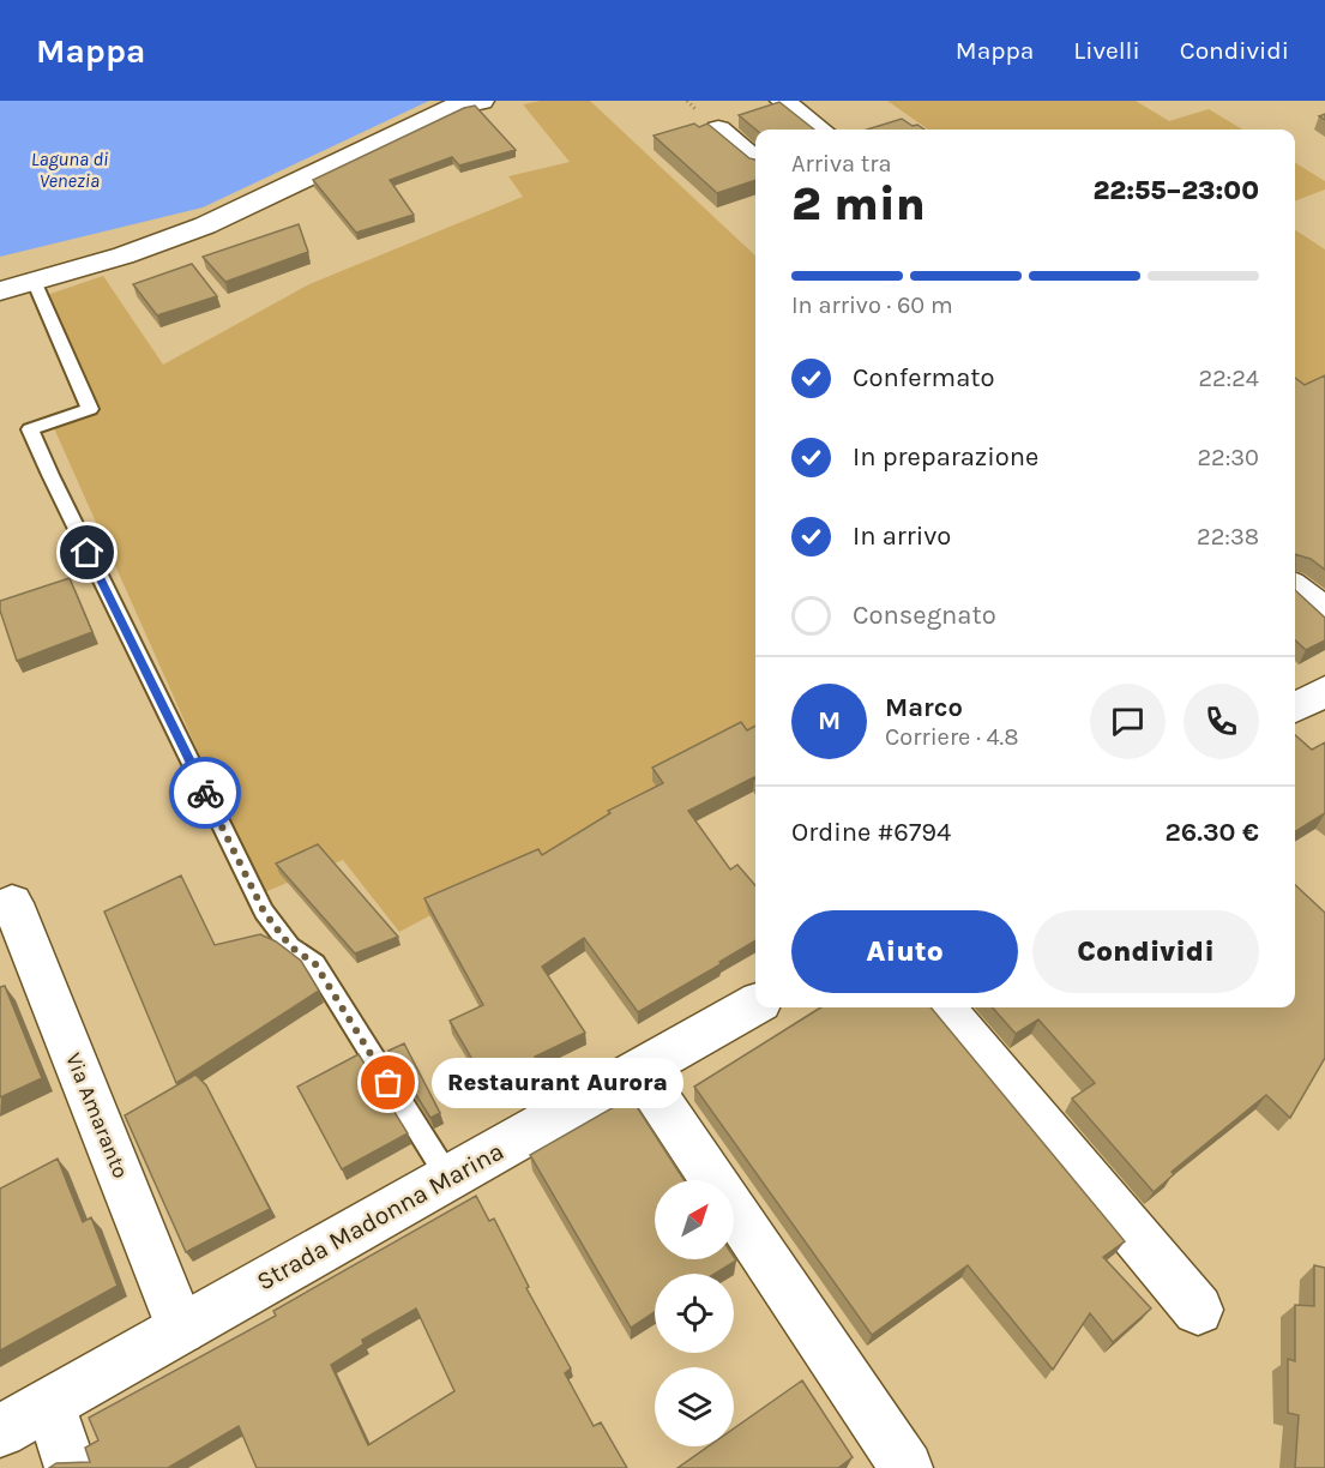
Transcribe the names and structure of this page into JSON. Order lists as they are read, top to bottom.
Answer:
{
  "streets": {
    "street": ["Via Amaranto", "Strada Madonna Marina"]
  },
  "crossings": [
    ["Via Amaranto", "Strada Madonna Marina"]
  ],
  "water": ["Laguna di Venezia"],
  "places": ["Restaurant Aurora"],
  "north": "top right",
  "page": {
    "header": "Mappa",
    "nav": ["Mappa", "Livelli", "Condividi"],
    "heading": ["2 min", "Arriva tra", "22:55–23:00"],
    "panel": [
      "Marco",
      "Corriere · 4.8",
      "Ordine #6794",
      "26.30 €"
    ],
    "bar": "In arrivo · 60 m",
    "list": [
      ["Confermato", "22:24"],
      ["In preparazione", "22:30"],
      ["In arrivo", "22:38"],
      "Consegnato"
    ],
    "round": "M",
    "buttons": ["Aiuto", "Condividi"],
    "bubble": "Restaurant Aurora"
  }
}
